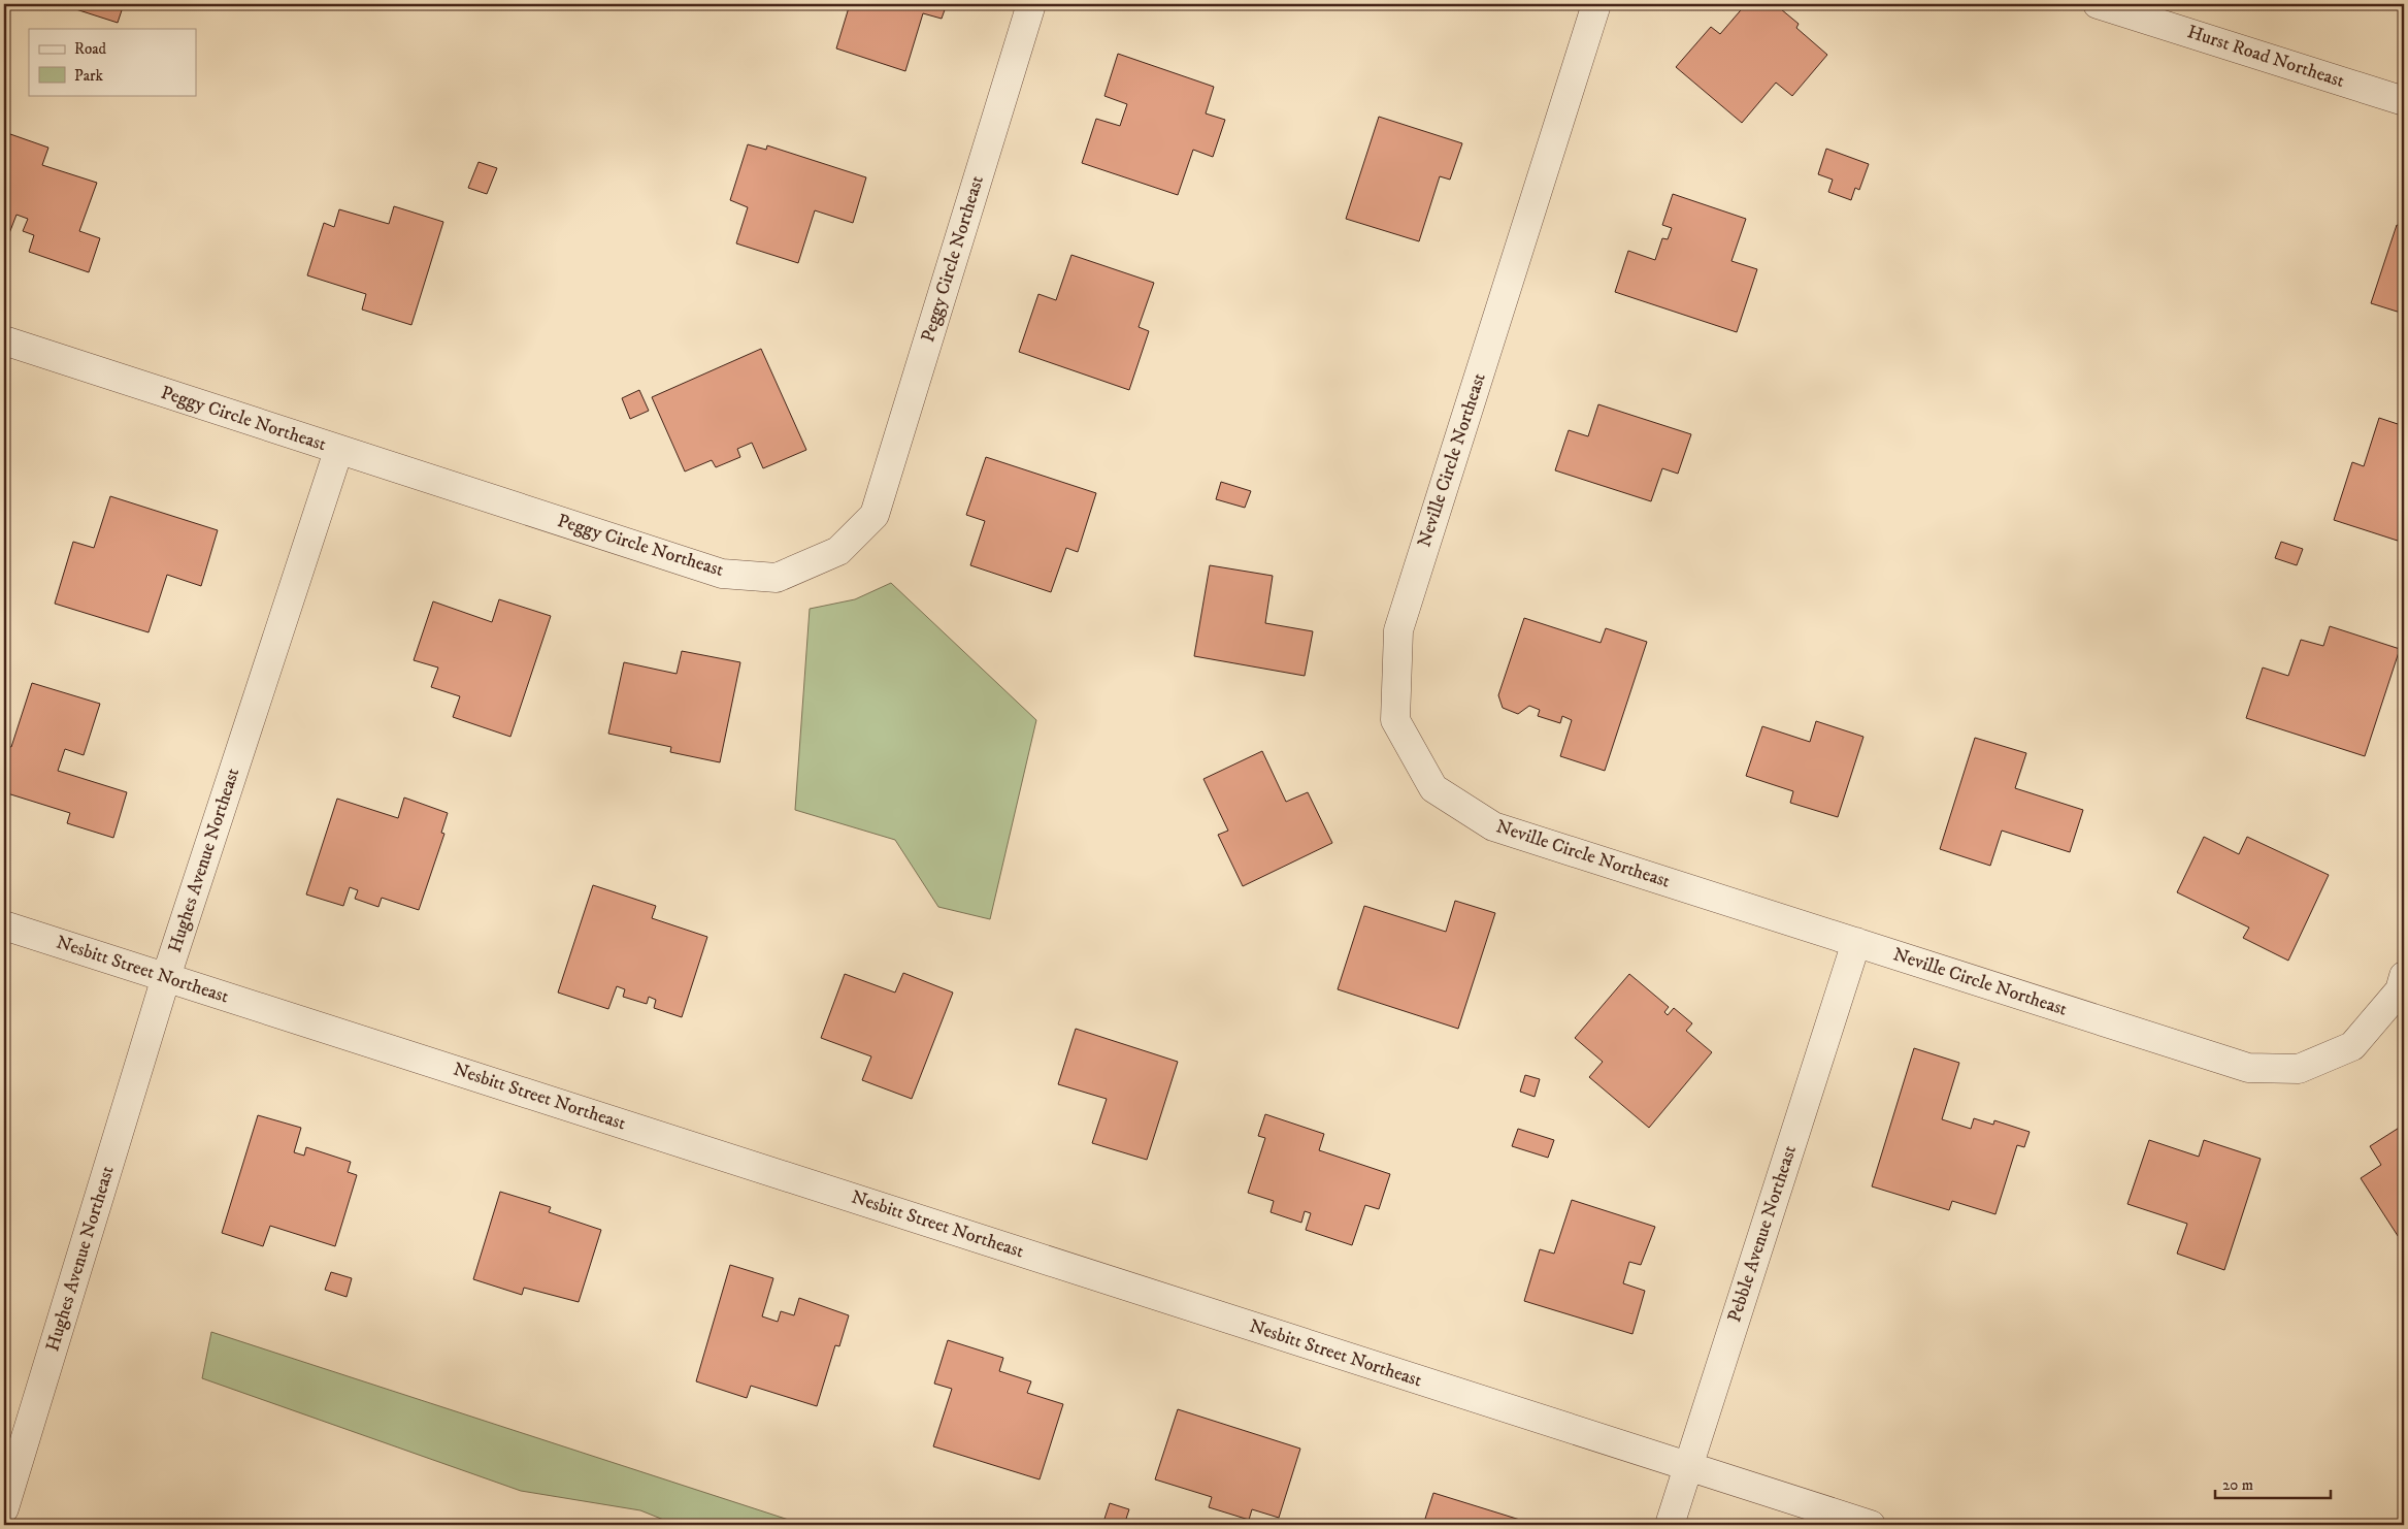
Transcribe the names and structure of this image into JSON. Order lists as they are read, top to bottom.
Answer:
{
  "streets": {
    "street": [
      "Hurst Road Northeast",
      "Peggy Circle Northeast",
      "Neville Circle Northeast",
      "Hughes Avenue Northeast",
      "Nesbitt Street Northeast",
      "Pebble Avenue Northeast"
    ]
  },
  "crossings": [
    ["Peggy Circle Northeast", "Hughes Avenue Northeast"],
    ["Neville Circle Northeast", "Pebble Avenue Northeast"],
    ["Hughes Avenue Northeast", "Nesbitt Street Northeast"],
    ["Nesbitt Street Northeast", "Pebble Avenue Northeast"]
  ],
  "legend": ["Road", "Park"],
  "scale_bar": "20 m"
}
